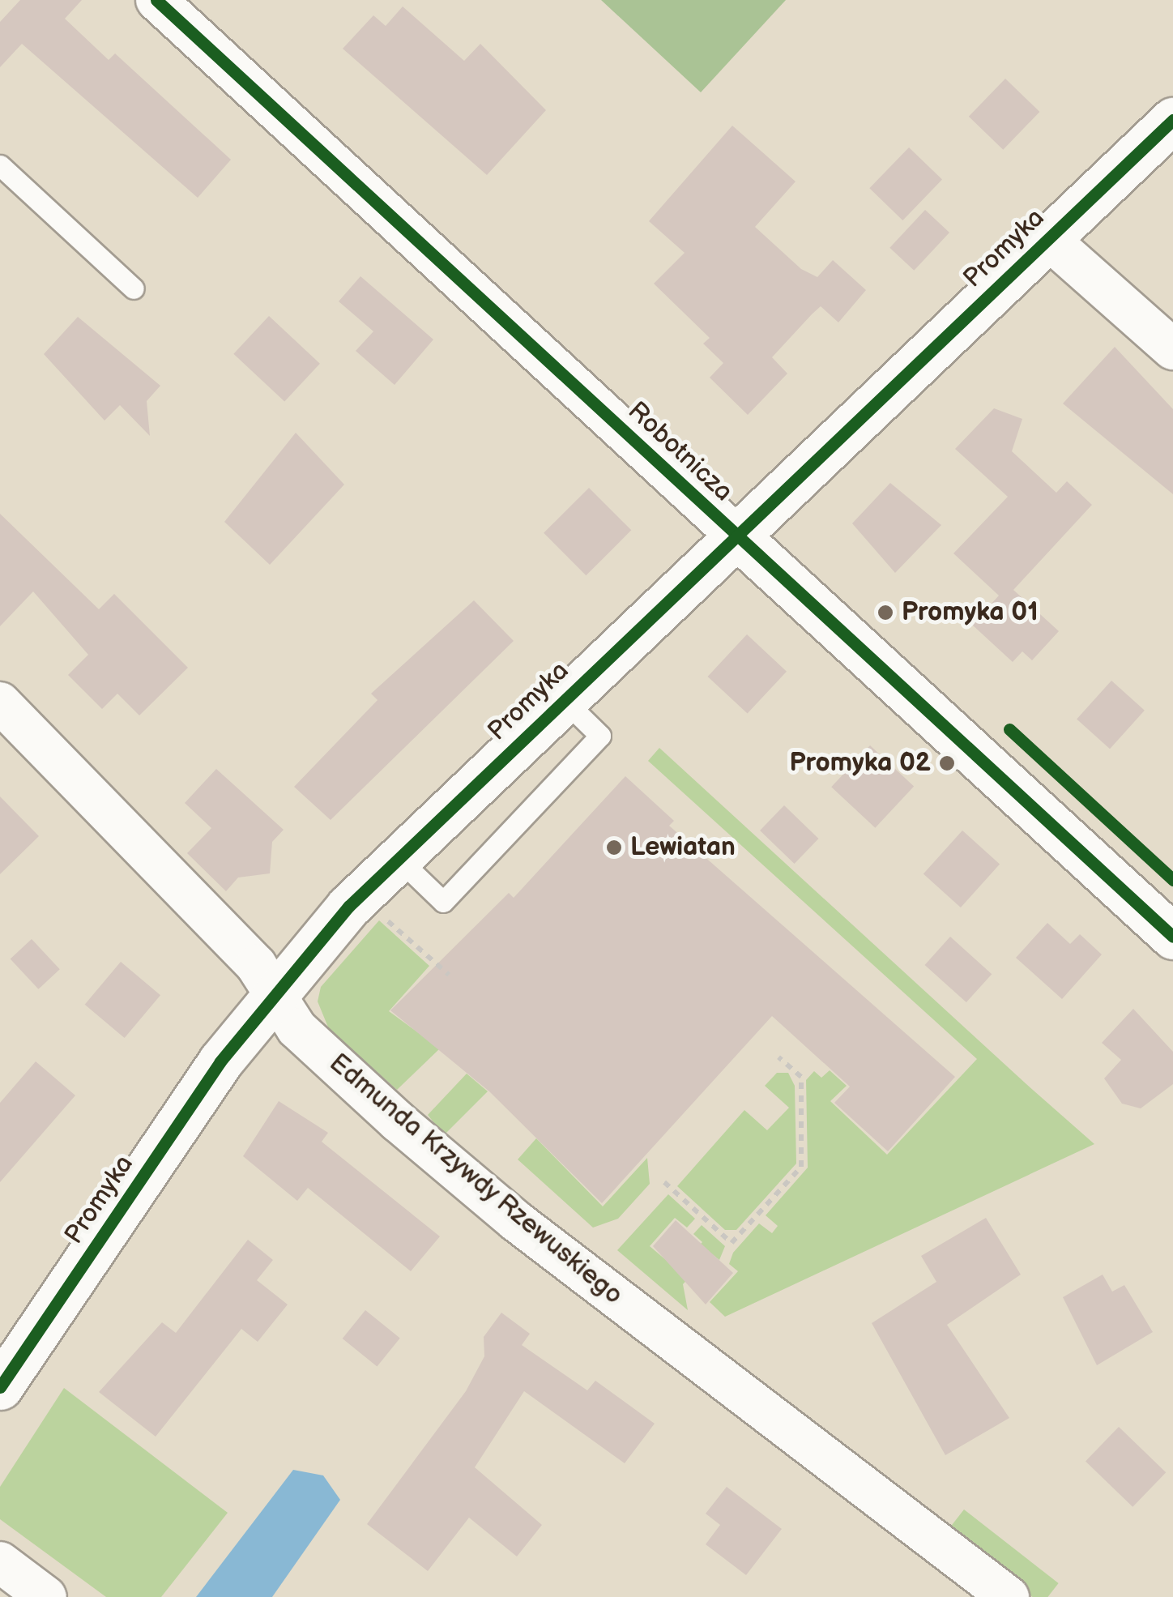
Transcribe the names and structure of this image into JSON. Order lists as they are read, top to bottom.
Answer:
{
  "streets": {
    "street": ["Promyka", "Robotnicza", "Edmunda Krzywdy Rzewuskiego"]
  },
  "crossings": [
    ["Promyka", "Robotnicza"],
    ["Promyka", "Edmunda Krzywdy Rzewuskiego"]
  ],
  "places": ["Promyka 01", "Promyka 02", "Lewiatan"]
}
